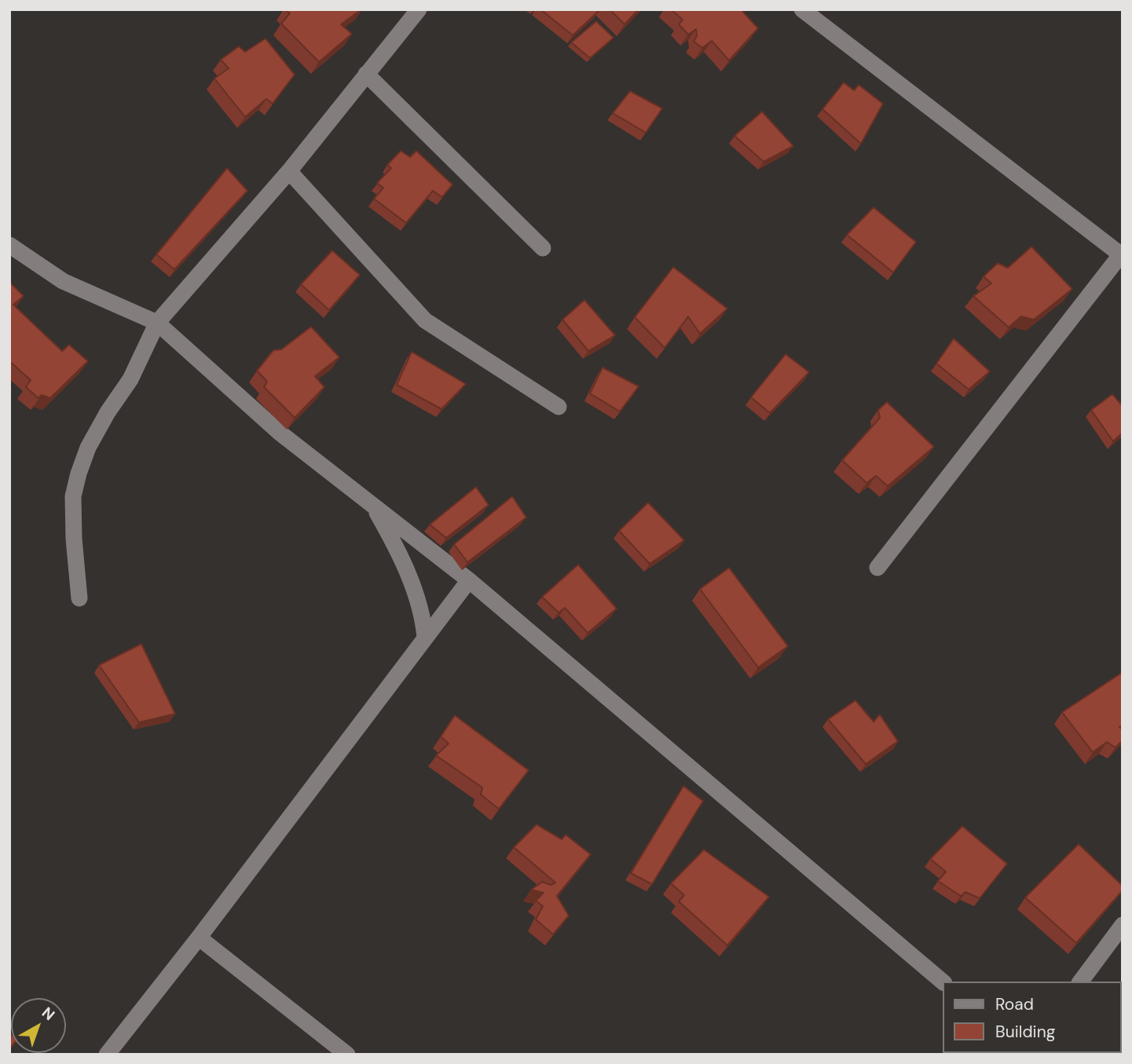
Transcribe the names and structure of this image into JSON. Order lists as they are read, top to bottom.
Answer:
{
  "legend": ["Road", "Building"],
  "north": "top right"
}
